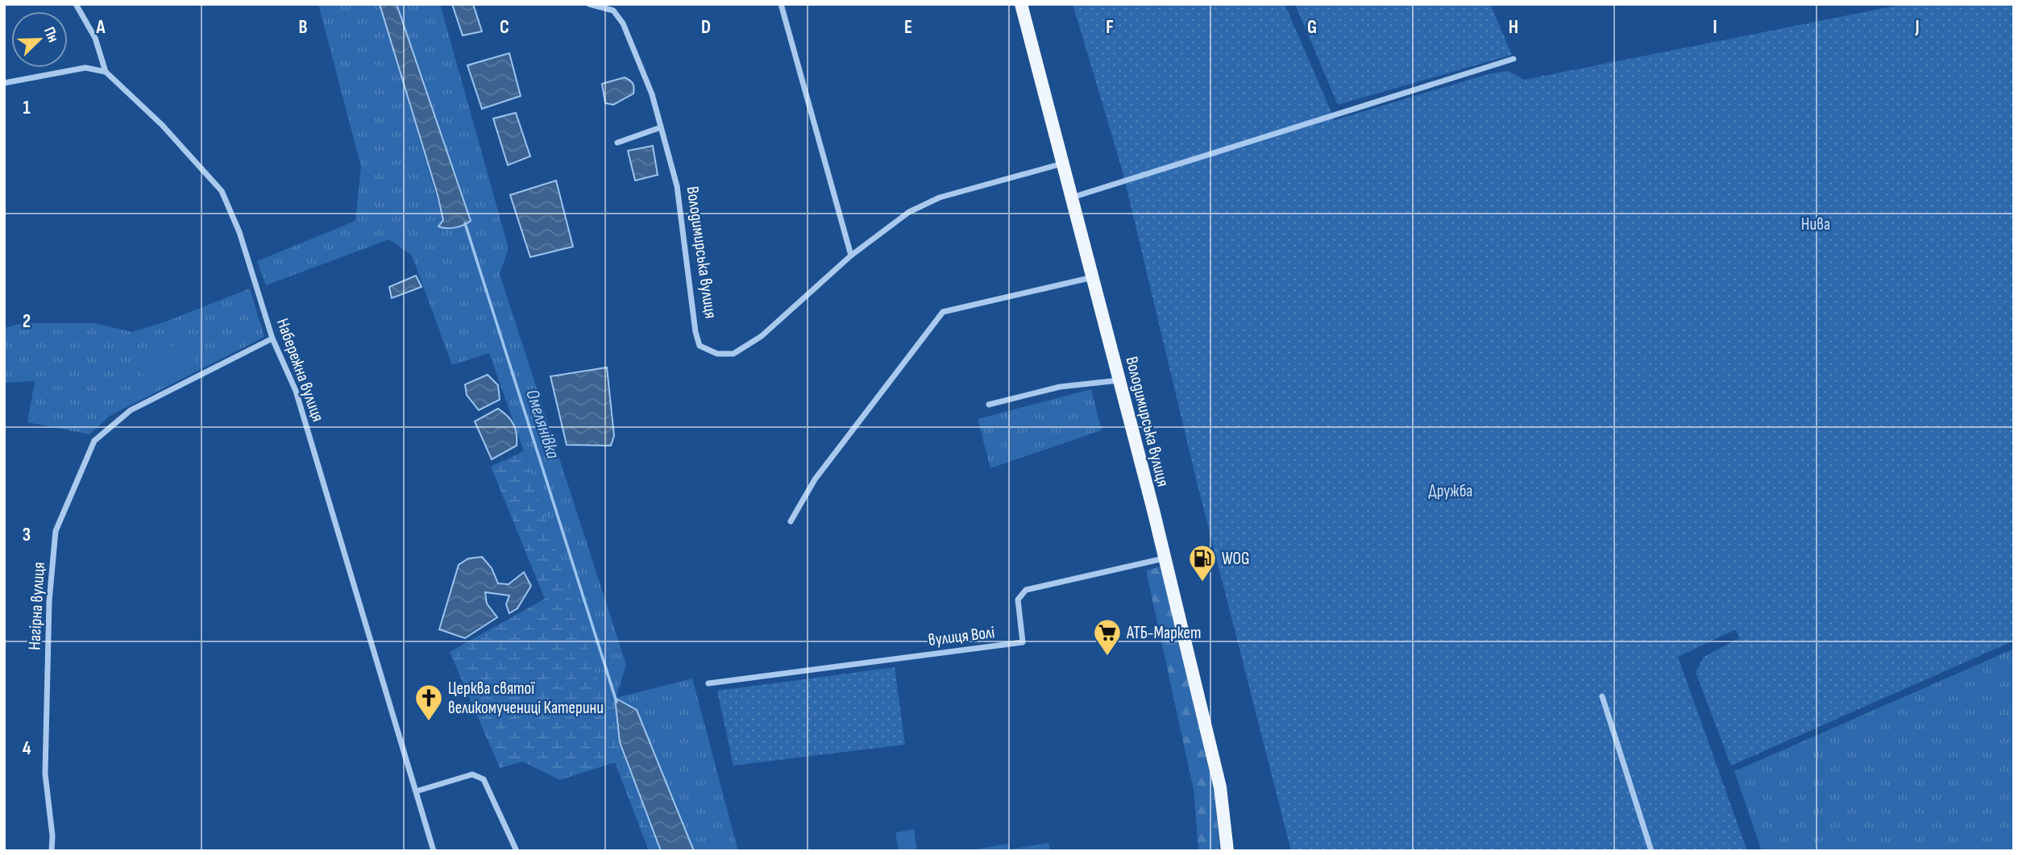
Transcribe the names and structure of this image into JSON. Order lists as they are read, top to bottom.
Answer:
{
  "streets": {
    "main road": ["Володимирська вулиця"],
    "street": ["Набережна вулиця", "Нагірна вулиця", "вулиця Волі"]
  },
  "crossings": [
    ["Володимирська вулиця", "вулиця Волі"],
    ["Набережна вулиця", "Нагірна вулиця"]
  ],
  "water": ["Омелянівка"],
  "parks": ["Нива", "Дружба"],
  "places": {
    "fuel station": ["WOG"],
    "supermarket": ["АТБ-Маркет"],
    "church": ["Церква святої великомучениці Катерини"]
  },
  "north": "top right",
  "grid": {
    "columns": [
      "A",
      "B",
      "C",
      "D",
      "E",
      "F",
      "G",
      "H",
      "I",
      "J"
    ],
    "rows": [
      "1",
      "2",
      "3",
      "4"
    ]
  }
}
